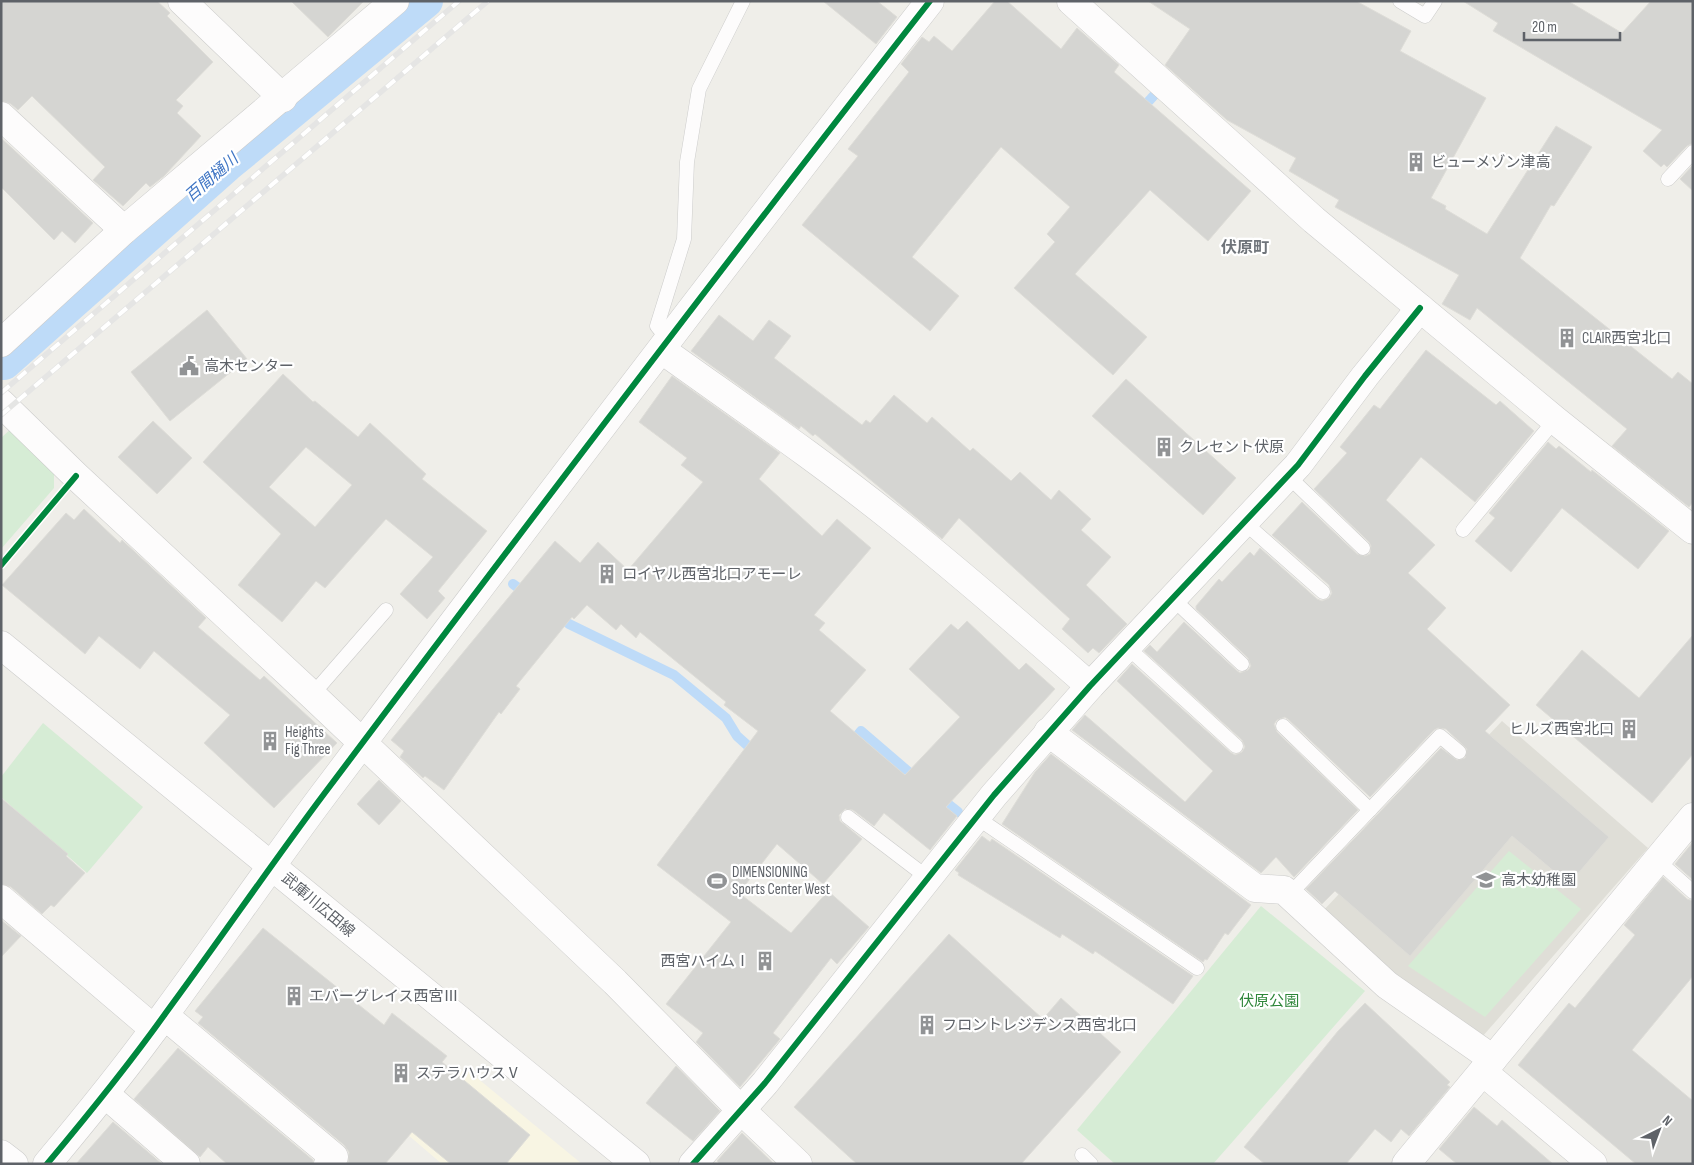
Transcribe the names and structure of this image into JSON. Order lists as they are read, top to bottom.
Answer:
{
  "streets": {
    "street": ["武庫川広田線"]
  },
  "districts": ["伏原町"],
  "water": ["百間樋川"],
  "parks": ["伏原公園"],
  "places": {
    "building": [
      "ビューメゾン津高",
      "CLAIR西宮北口",
      "クレセント伏原",
      "ロイヤル西宮北口アモーレ",
      "ヒルズ西宮北口",
      "Heights Fig Three",
      "西宮ハイムⅠ",
      "エバーグレイス西宮Ⅲ",
      "フロントレジデンス西宮北口",
      "ステラハウスⅤ"
    ],
    "public building": ["高木センター"],
    "school or university": ["高木幼稚園"],
    "sports": ["DIMENSIONING Sports Center West"]
  },
  "scale_bar": "20 m",
  "north": "top right"
}
